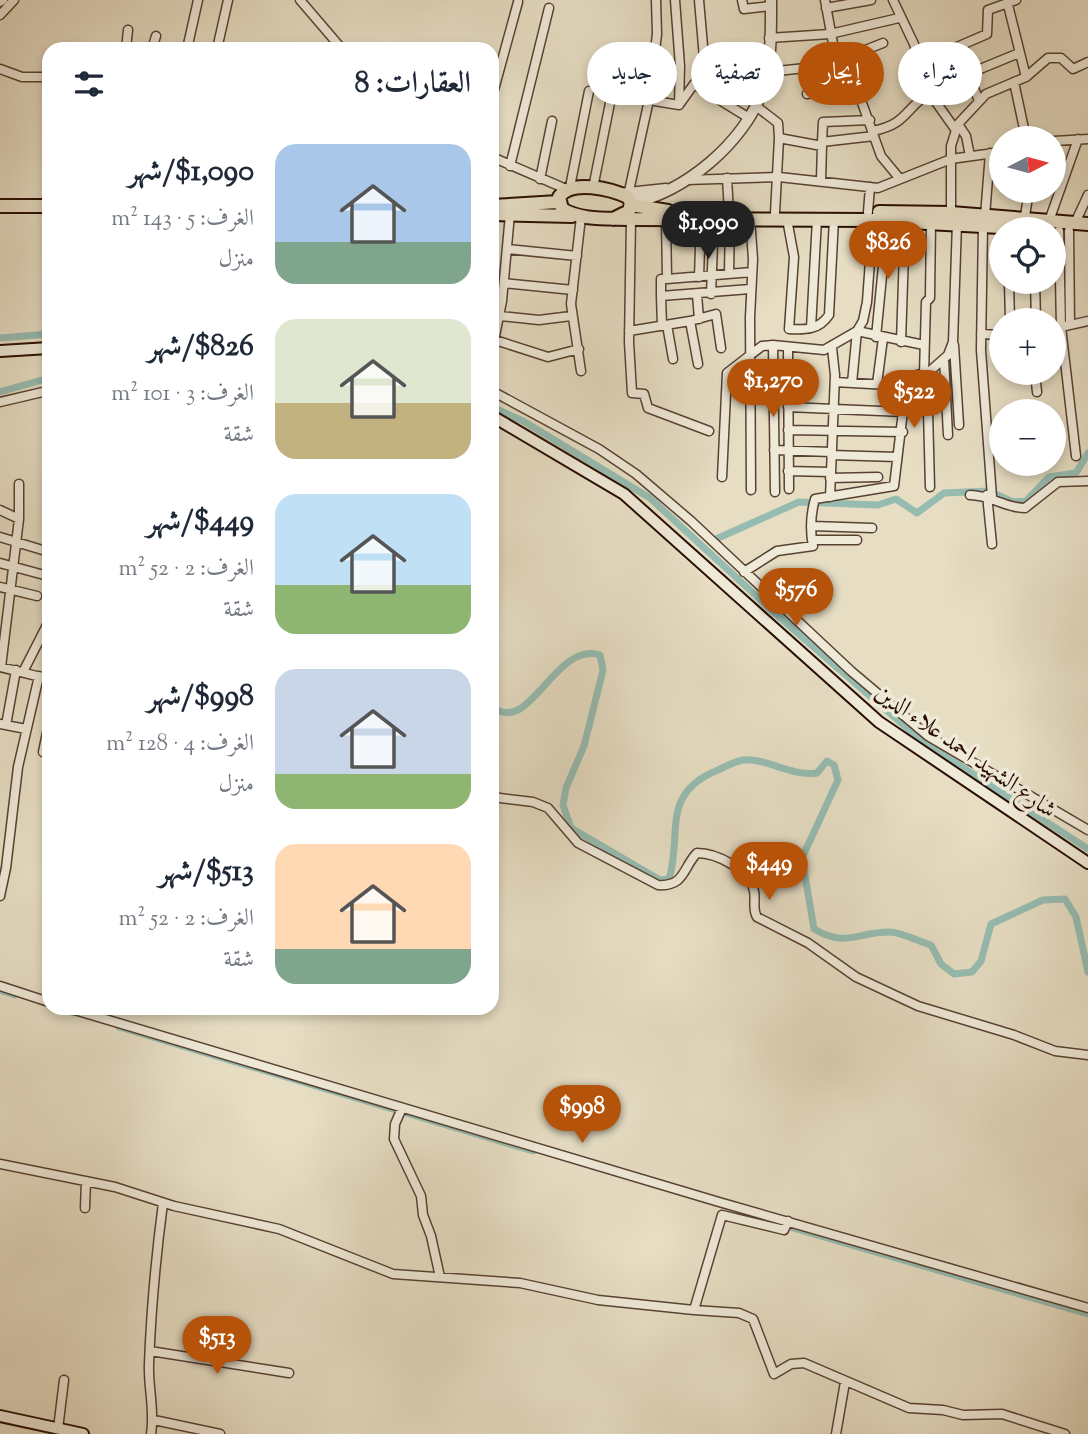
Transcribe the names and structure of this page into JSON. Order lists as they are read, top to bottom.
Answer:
{
  "streets": {
    "main road": ["شارع الشهيد احمد علاء الدين"]
  },
  "north": "right",
  "page": {
    "chip": [
      "شراء",
      "إيجار",
      "تصفية",
      "جديد"
    ],
    "heading": "العقارات: 8",
    "map_buttons": ["+", "−"],
    "list": [
      {
        "name": "$1,090/شهر",
        "note": "الغرف: 5 · 143 m² · منزل"
      },
      {
        "name": "$826/شهر",
        "note": "الغرف: 3 · 101 m² · شقة"
      },
      {
        "name": "$449/شهر",
        "note": "الغرف: 2 · 52 m² · شقة"
      },
      {
        "name": "$998/شهر",
        "note": "الغرف: 4 · 128 m² · منزل"
      },
      {
        "name": "$513/شهر",
        "note": "الغرف: 2 · 52 m² · شقة"
      }
    ],
    "price": [
      "$1,090",
      "$826",
      "$1,270",
      "$522",
      "$576",
      "$449",
      "$998",
      "$513"
    ]
  }
}
